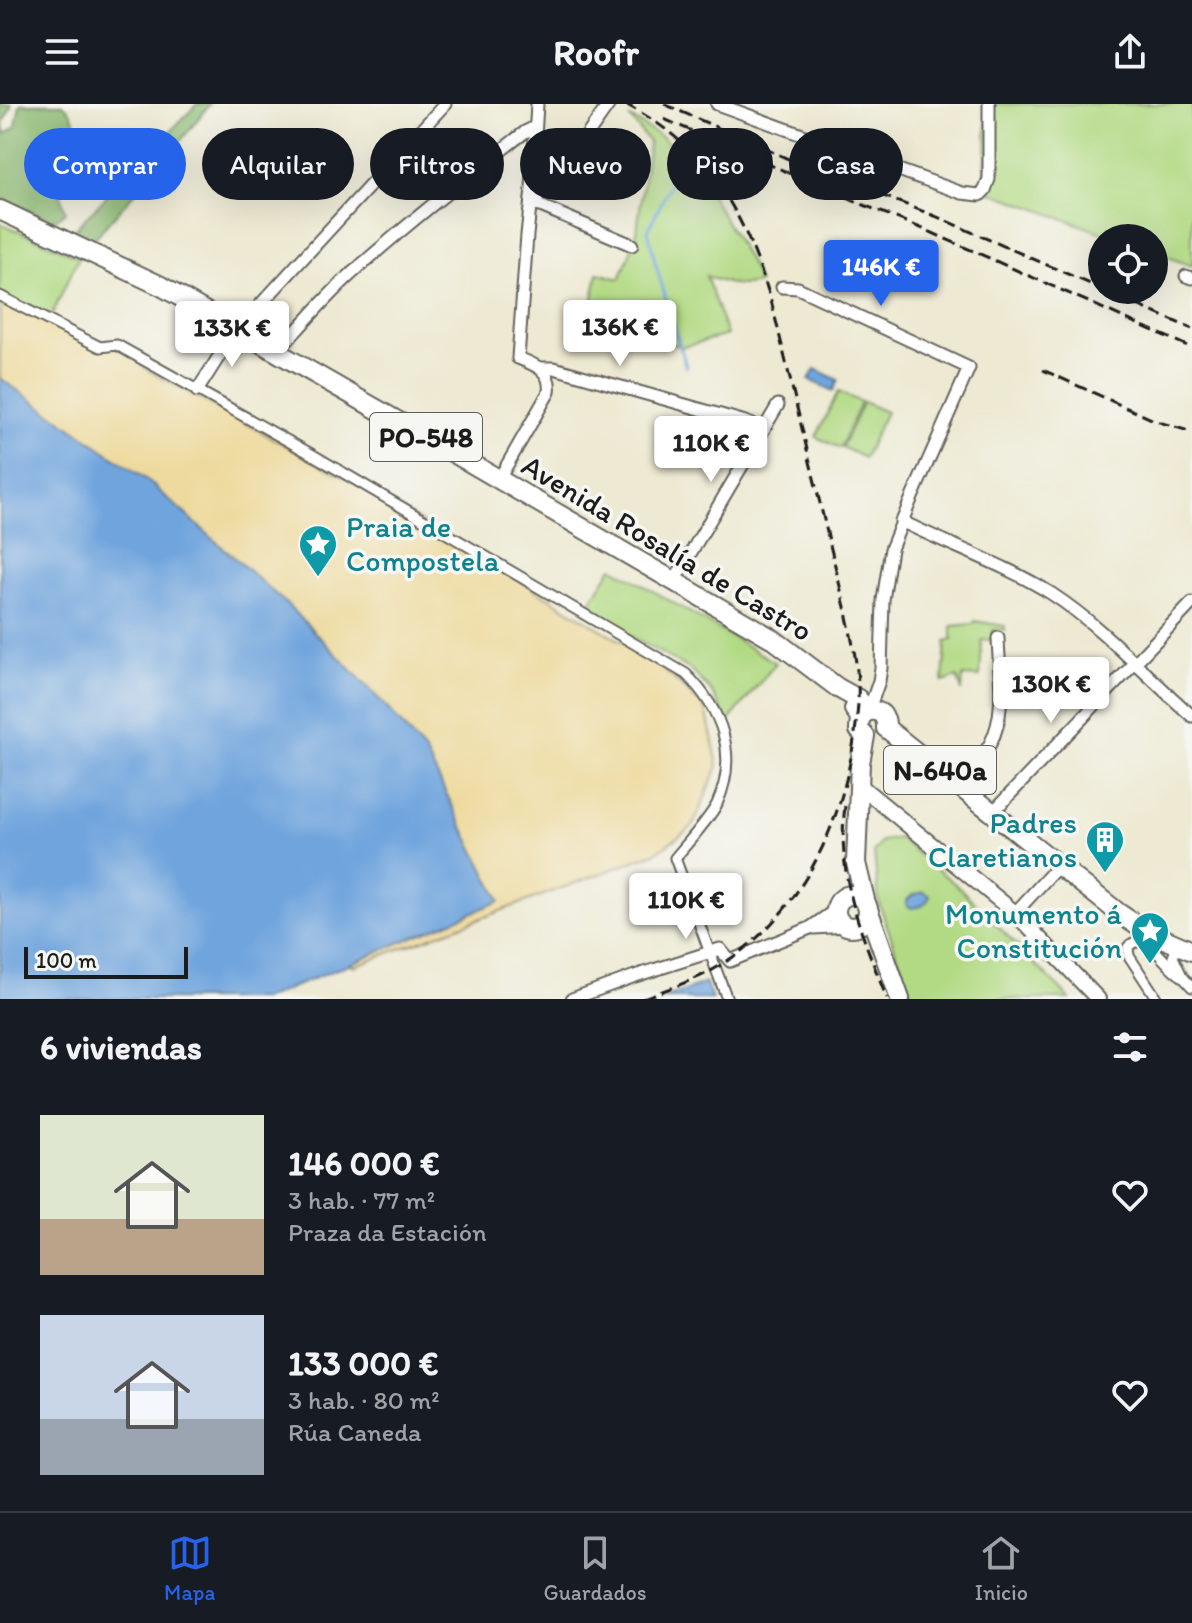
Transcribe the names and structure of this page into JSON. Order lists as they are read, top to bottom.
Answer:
{
  "streets": {
    "main road": ["PO-548", "Avenida Rosalía de Castro", "N-640a"]
  },
  "crossings": [
    ["Avenida Rosalía de Castro", "N-640a"]
  ],
  "places": {
    "place": ["Praia de Compostela", "Monumento á Constitución"],
    "building": ["Padres Claretianos"]
  },
  "scale_bar": "100 m",
  "page": {
    "header": "Roofr",
    "chip": [
      "Comprar",
      "Alquilar",
      "Filtros",
      "Nuevo",
      "Piso",
      "Casa"
    ],
    "price": [
      "146K €",
      "136K €",
      "133K €",
      "110K €",
      "130K €",
      "110K €"
    ],
    "scale": "100 m",
    "heading": "6 viviendas",
    "list": [
      {
        "name": "146 000 €",
        "note": "3 hab. · 77 m² · Praza da Estación"
      },
      {
        "name": "133 000 €",
        "note": "3 hab. · 80 m² · Rúa Caneda"
      }
    ],
    "tabs": ["Mapa", "Guardados", "Inicio"]
  }
}
